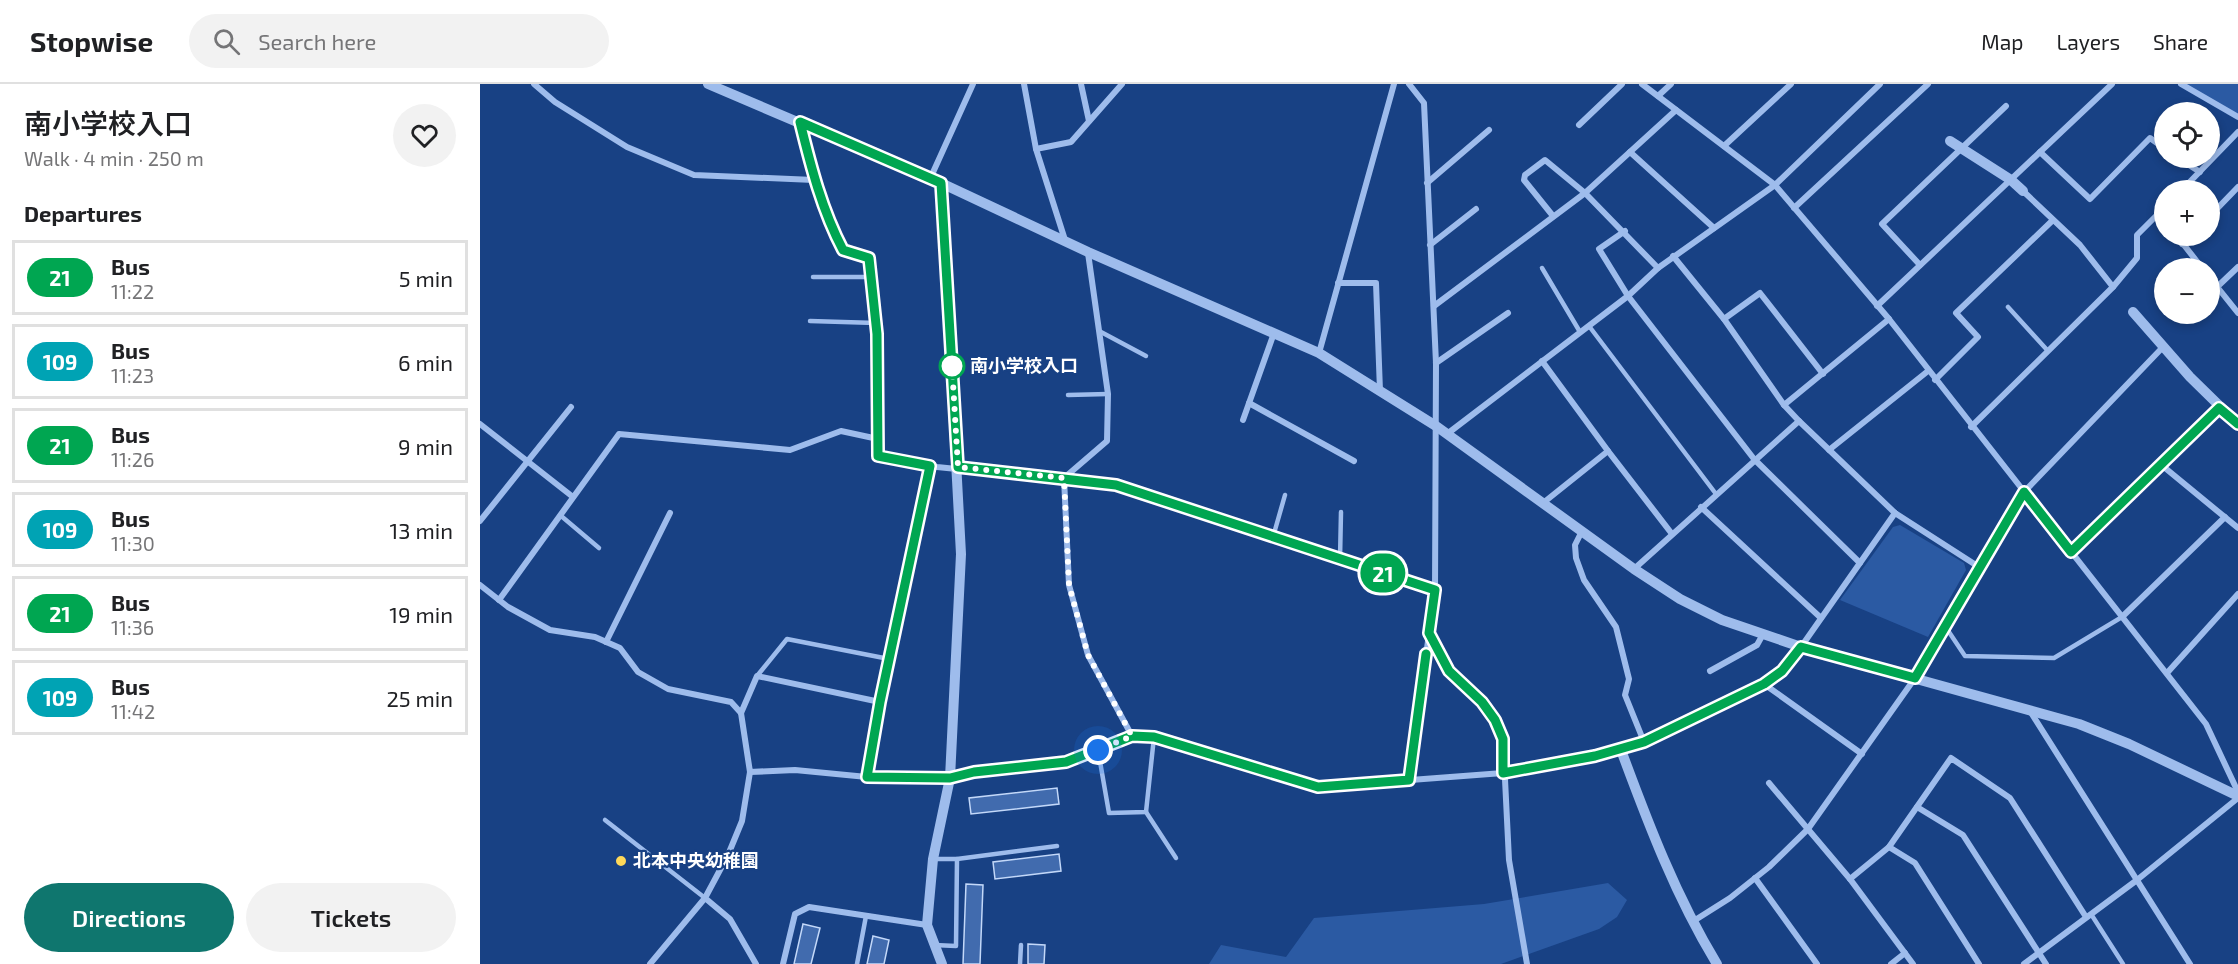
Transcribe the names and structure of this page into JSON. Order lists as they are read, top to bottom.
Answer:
{
  "places": ["南小学校入口", "北本中央幼稚園"],
  "lines": ["bus line 21"],
  "page": {
    "header": "Stopwise",
    "search": "Search here",
    "nav": ["Map", "Layers", "Share"],
    "heading": [
      ["南小学校入口", "Walk · 4 min · 250 m"],
      "Departures"
    ],
    "on_map": "21",
    "map_buttons": ["+", "−"],
    "list": [
      {
        "mark": "21",
        "name": "Bus",
        "note": "11:22",
        "value": "5 min"
      },
      {
        "mark": "109",
        "name": "Bus",
        "note": "11:23",
        "value": "6 min"
      },
      {
        "mark": "21",
        "name": "Bus",
        "note": "11:26",
        "value": "9 min"
      },
      {
        "mark": "109",
        "name": "Bus",
        "note": "11:30",
        "value": "13 min"
      },
      {
        "mark": "21",
        "name": "Bus",
        "note": "11:36",
        "value": "19 min"
      },
      {
        "mark": "109",
        "name": "Bus",
        "note": "11:42",
        "value": "25 min"
      }
    ],
    "buttons": ["Directions", "Tickets"]
  }
}
